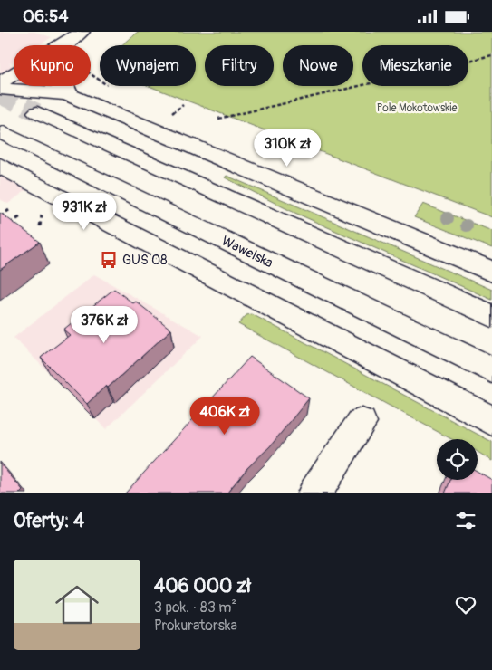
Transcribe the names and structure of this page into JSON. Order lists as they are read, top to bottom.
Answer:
{
  "streets": {
    "main road": ["Wawelska"]
  },
  "parks": ["Pole Mokotowskie"],
  "places": {
    "bus stop": ["GUS 08"]
  },
  "page": {
    "status": "06:54",
    "chip": [
      "Kupno",
      "Wynajem",
      "Filtry",
      "Nowe",
      "Mieszkanie"
    ],
    "price": [
      "310K zł",
      "931K zł",
      "376K zł",
      "406K zł"
    ],
    "heading": "Oferty: 4",
    "list": [
      {
        "name": "406 000 zł",
        "note": "3 pok. · 83 m² · Prokuratorska"
      }
    ]
  }
}
